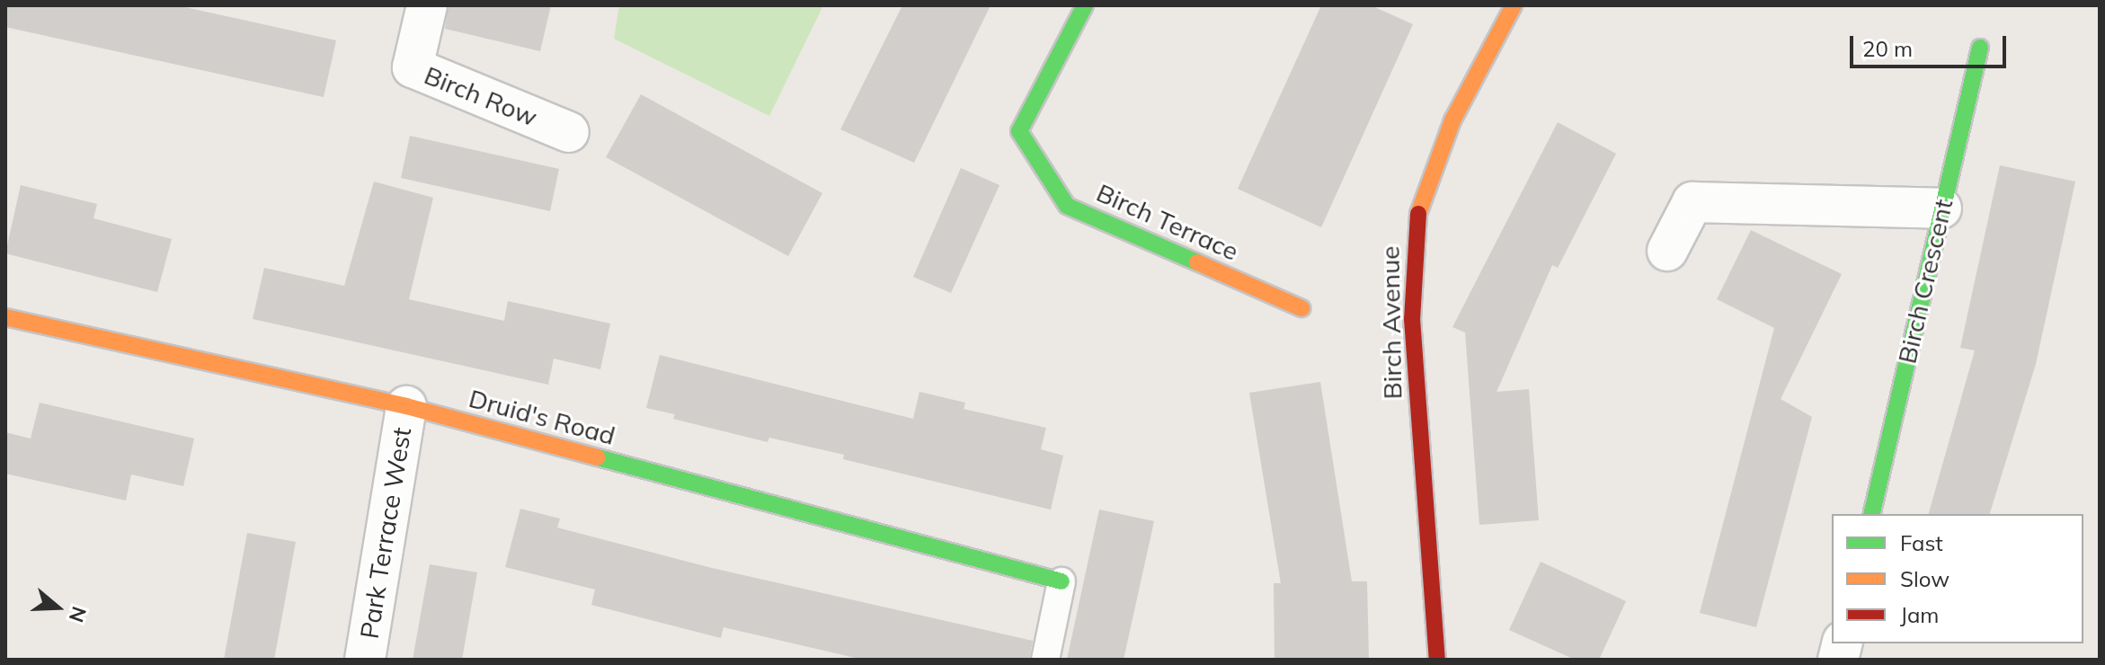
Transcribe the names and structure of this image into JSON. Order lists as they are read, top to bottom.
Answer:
{
  "streets": {
    "street": [
      "Birch Row",
      "Birch Terrace",
      "Birch Crescent",
      "Birch Avenue",
      "Druid's Road",
      "Park Terrace West"
    ]
  },
  "crossings": [
    ["Druid's Road", "Park Terrace West"]
  ],
  "legend": ["Fast", "Slow", "Jam"],
  "scale_bar": "20 m",
  "north": "right"
}
